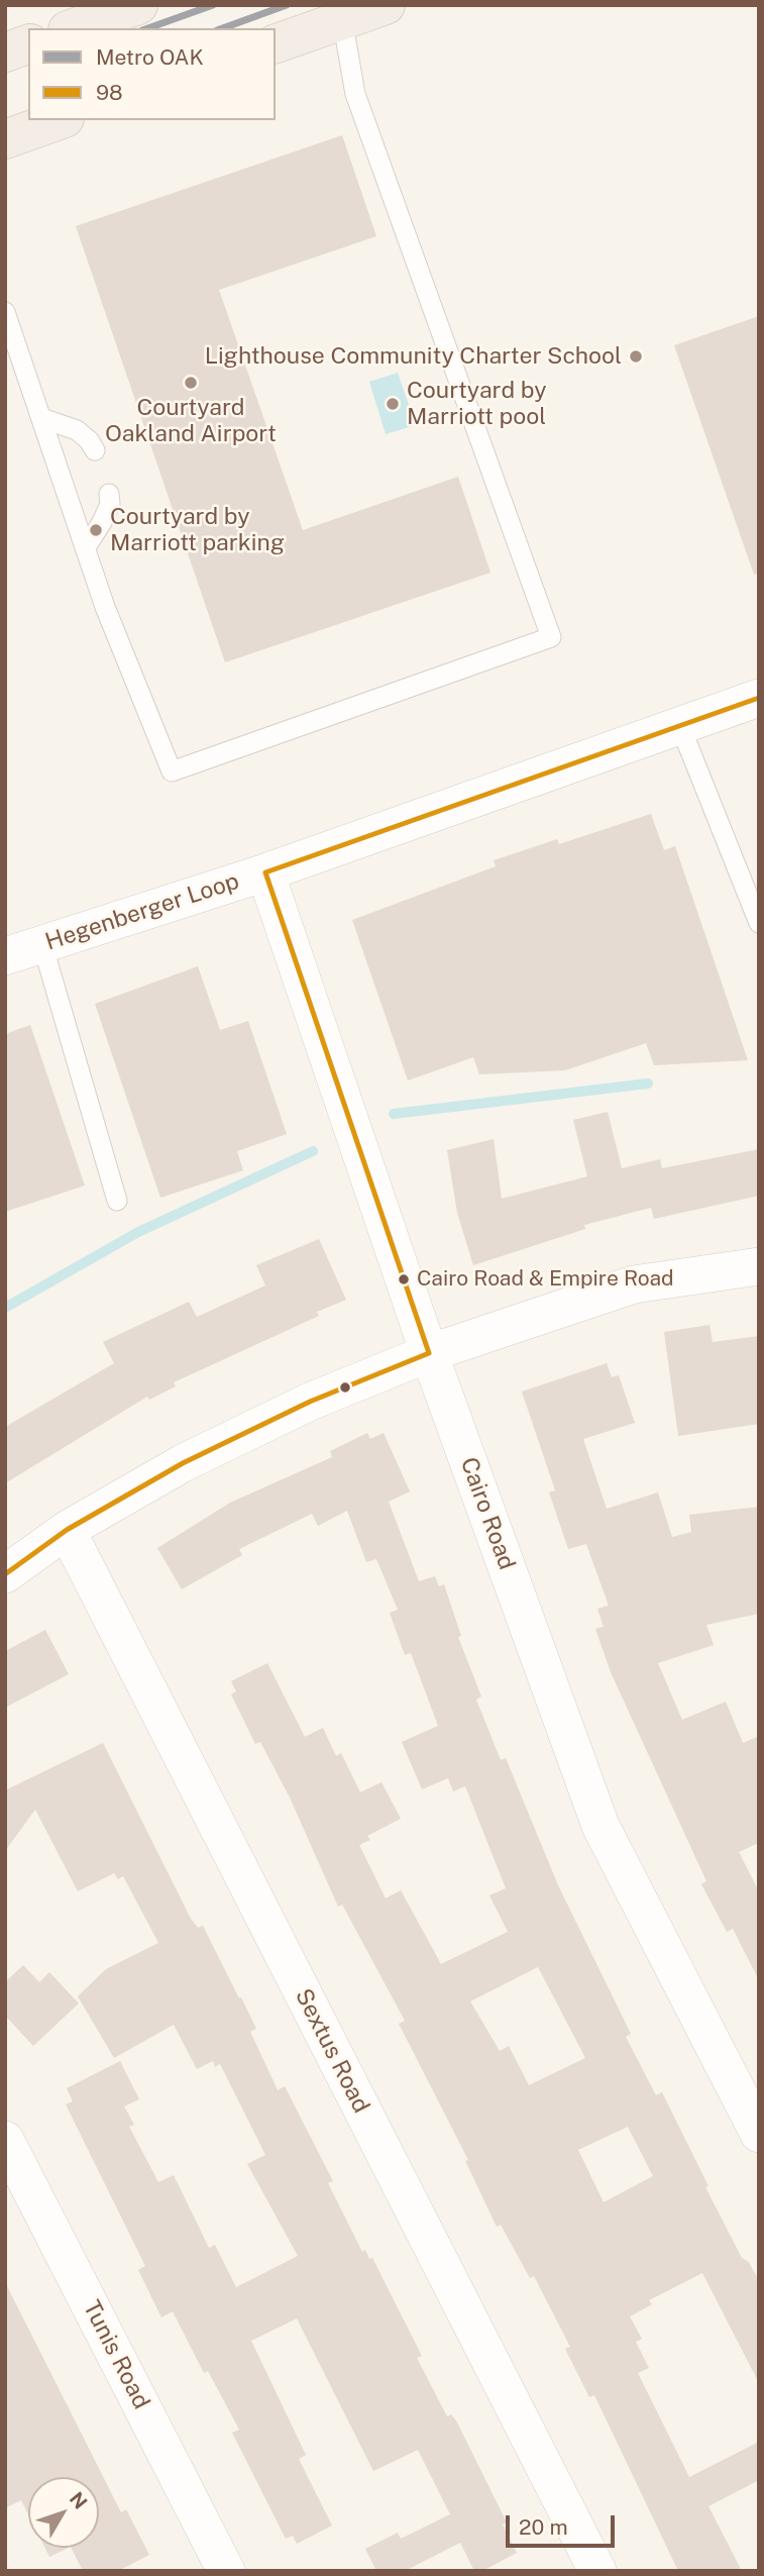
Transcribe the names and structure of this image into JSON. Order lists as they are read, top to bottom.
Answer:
{
  "streets": {
    "street": [
      "Hegenberger Loop",
      "Cairo Road",
      "Sextus Road",
      "Tunis Road"
    ]
  },
  "crossings": [
    ["Hegenberger Loop", "Cairo Road"]
  ],
  "places": [
    "Lighthouse Community Charter School",
    "Courtyard Oakland Airport",
    "Courtyard by Marriott pool",
    "Courtyard by Marriott parking",
    "Cairo Road & Empire Road"
  ],
  "lines": ["metro line OAK", "transit line 98"],
  "legend": ["Metro OAK", "98"],
  "scale_bar": "20 m",
  "north": "top right"
}
